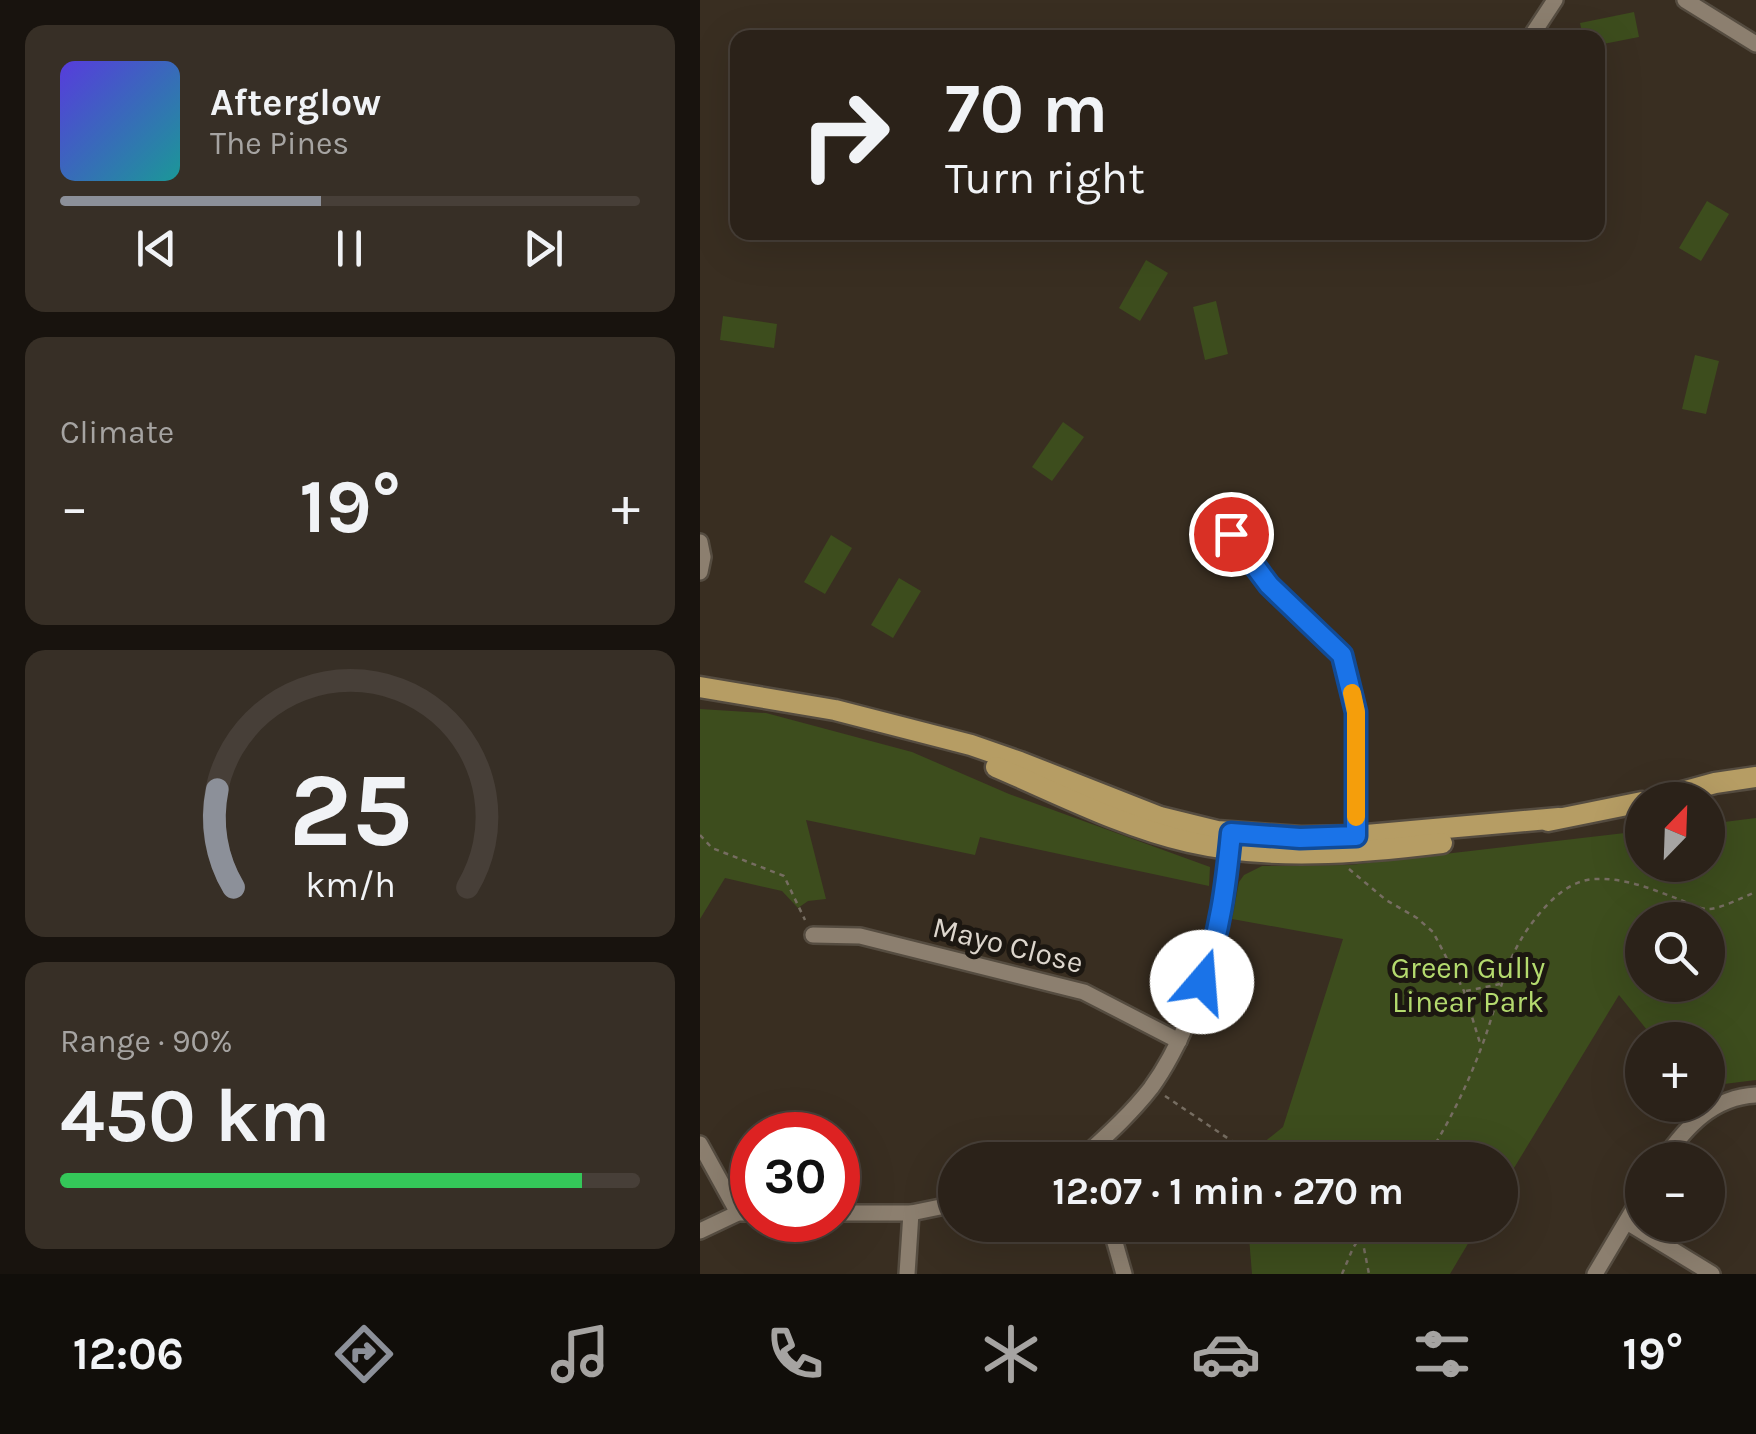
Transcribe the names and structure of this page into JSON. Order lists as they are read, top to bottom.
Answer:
{
  "streets": {
    "street": ["Mayo Close"]
  },
  "parks": ["Green Gully Linear Park"],
  "north": "top right",
  "page": {
    "turn": ["70 m", "Turn right"],
    "song": ["Afterglow", "The Pines"],
    "tile": [
      "Climate",
      ["Range · 90%", "450 km"]
    ],
    "heat": ["−", "19°", "+"],
    "map_buttons": ["+", "−"],
    "limit": "30",
    "trip": "12:07 · 1 min · 270 m",
    "tabs": ["12:06", "19°"],
    "gauge": ["25", "km/h"]
  }
}
